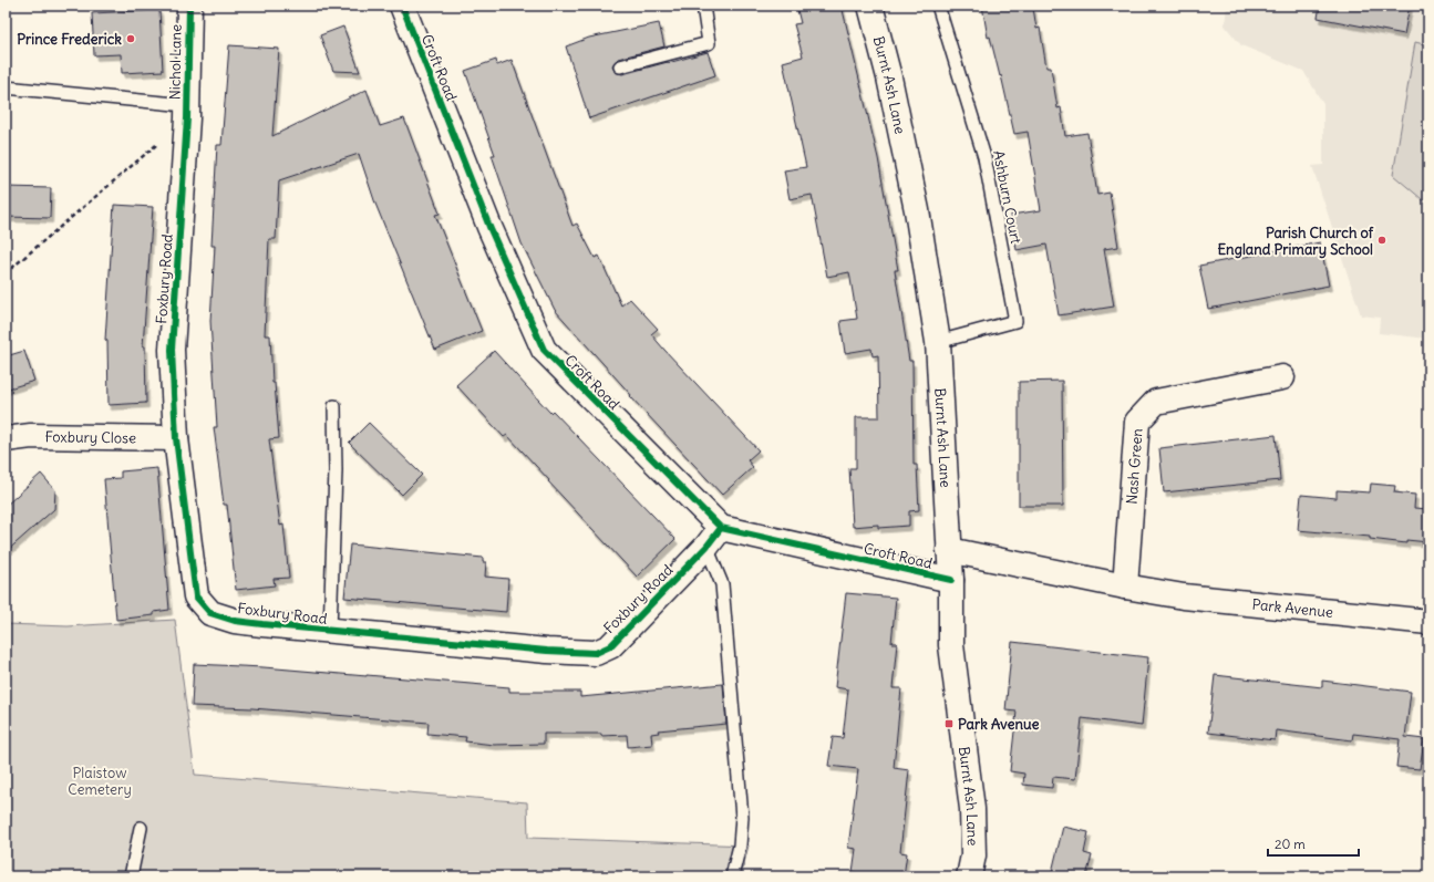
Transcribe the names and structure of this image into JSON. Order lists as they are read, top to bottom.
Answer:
{
  "streets": {
    "street": [
      "Nichol Lane",
      "Croft Road",
      "Burnt Ash Lane",
      "Foxbury Road",
      "Foxbury Close",
      "Nash Green",
      "Park Avenue"
    ],
    "lane": ["Ashburn Court"]
  },
  "crossings": [
    ["Nichol Lane", "Foxbury Road"],
    ["Croft Road", "Burnt Ash Lane"],
    ["Croft Road", "Foxbury Road"],
    ["Burnt Ash Lane", "Ashburn Court"],
    ["Burnt Ash Lane", "Park Avenue"],
    ["Foxbury Road", "Foxbury Close"],
    ["Nash Green", "Park Avenue"]
  ],
  "parks": ["Plaistow Cemetery"],
  "places": {
    "other": ["Prince Frederick", "Parish Church of England Primary School"],
    "transit": ["Park Avenue"]
  },
  "scale_bar": "20 m"
}
